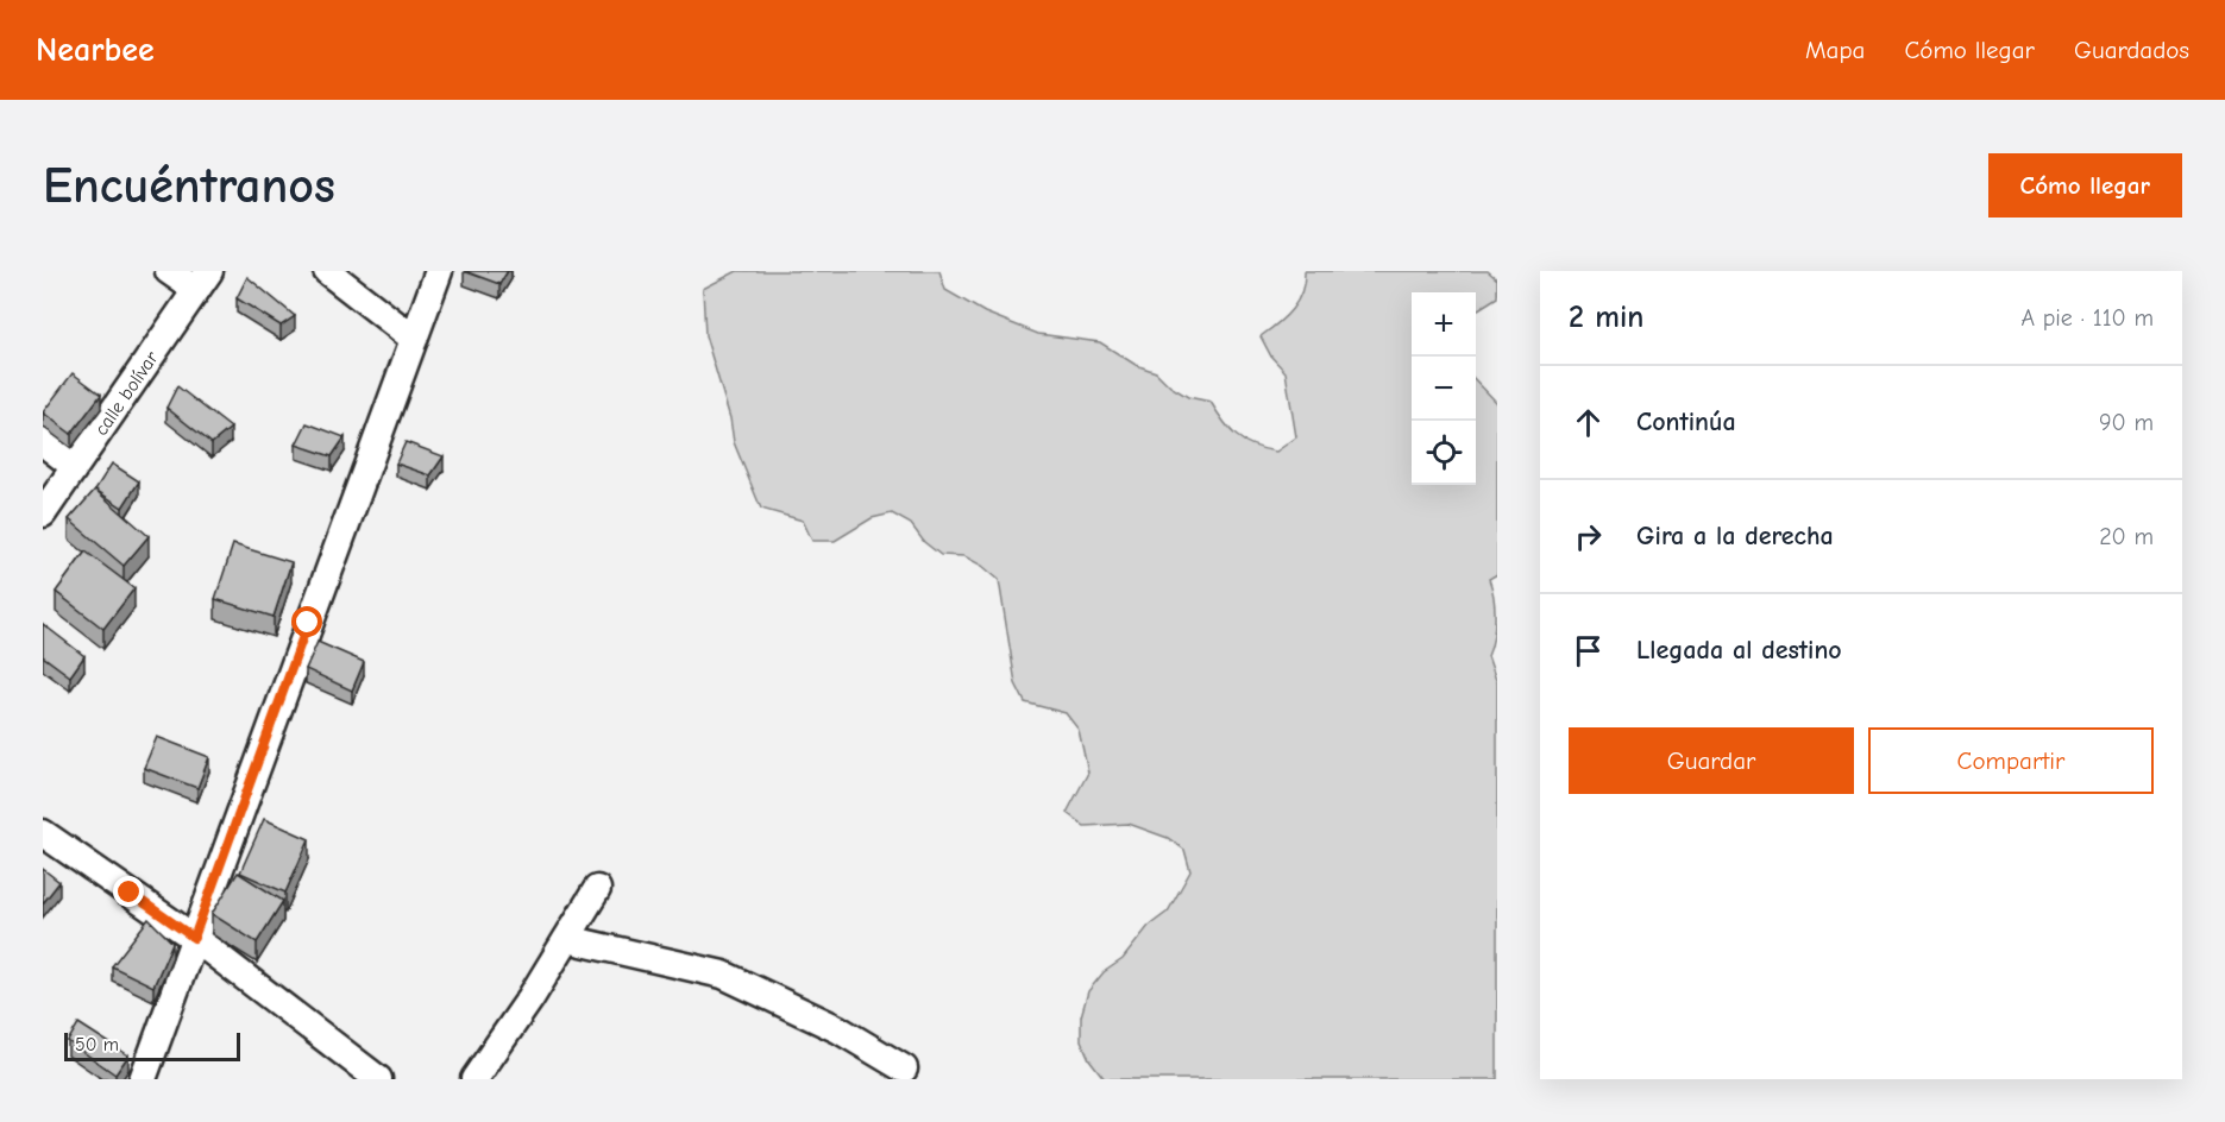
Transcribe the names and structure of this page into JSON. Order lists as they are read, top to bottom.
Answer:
{
  "streets": {
    "street": ["calle bolívar"]
  },
  "scale_bar": "50 m",
  "page": {
    "header": "Nearbee",
    "nav": ["Mapa", "Cómo llegar", "Guardados"],
    "buttons": [
      "Cómo llegar",
      ["Guardar", "Compartir"]
    ],
    "title": "Encuéntranos",
    "heading": ["2 min", "A pie · 110 m"],
    "map_buttons": ["+", "−"],
    "list": [
      ["Continúa", "90 m"],
      ["Gira a la derecha", "20 m"],
      "Llegada al destino"
    ],
    "scale": "50 m"
  }
}
